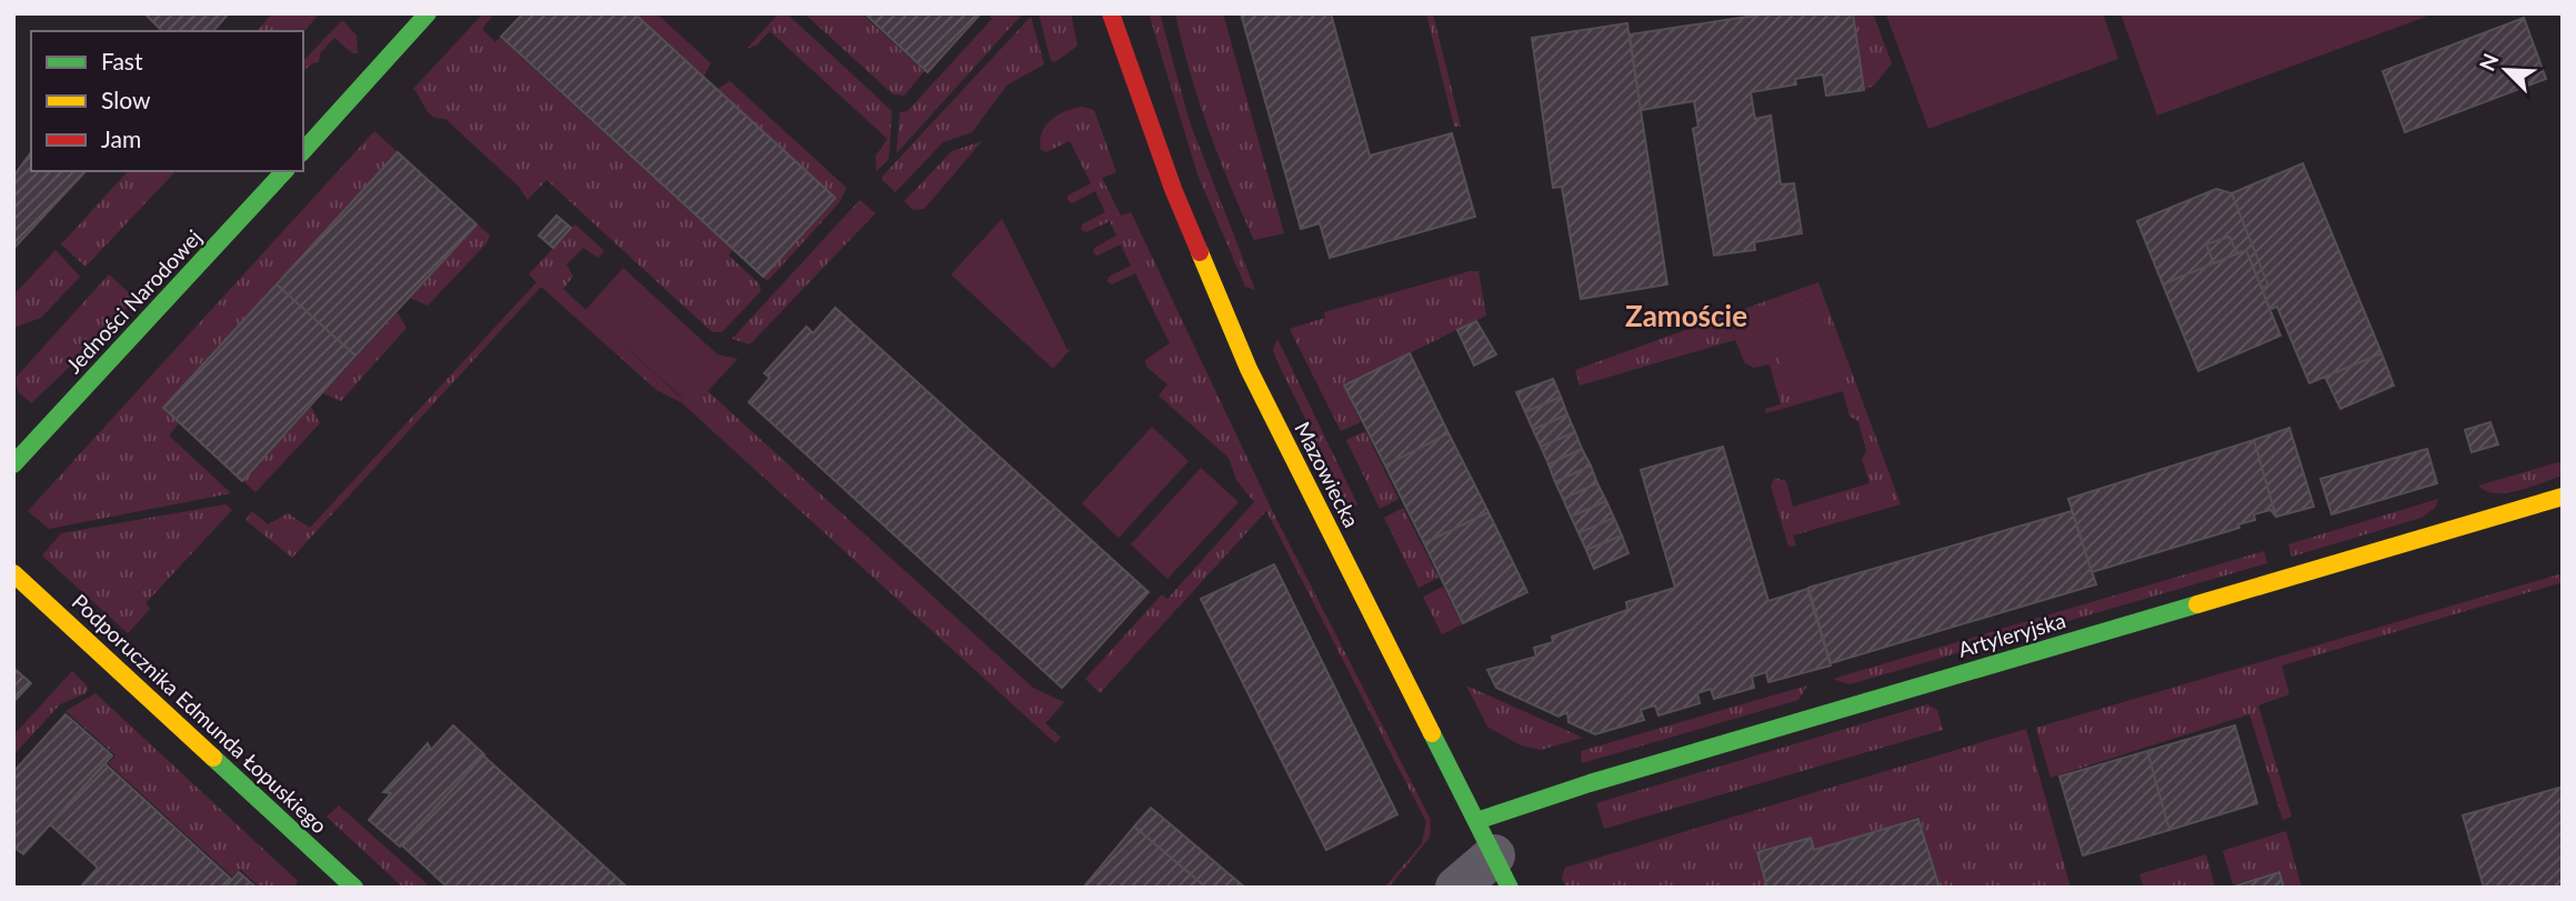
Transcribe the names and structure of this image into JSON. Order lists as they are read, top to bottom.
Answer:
{
  "streets": {
    "street": [
      "Jedności Narodowej",
      "Mazowiecka",
      "Artyleryjska",
      "Podporucznika Edmunda Łopuskiego"
    ]
  },
  "crossings": [
    ["Mazowiecka", "Artyleryjska"]
  ],
  "districts": ["Zamoście"],
  "legend": ["Fast", "Slow", "Jam"],
  "north": "top left"
}
